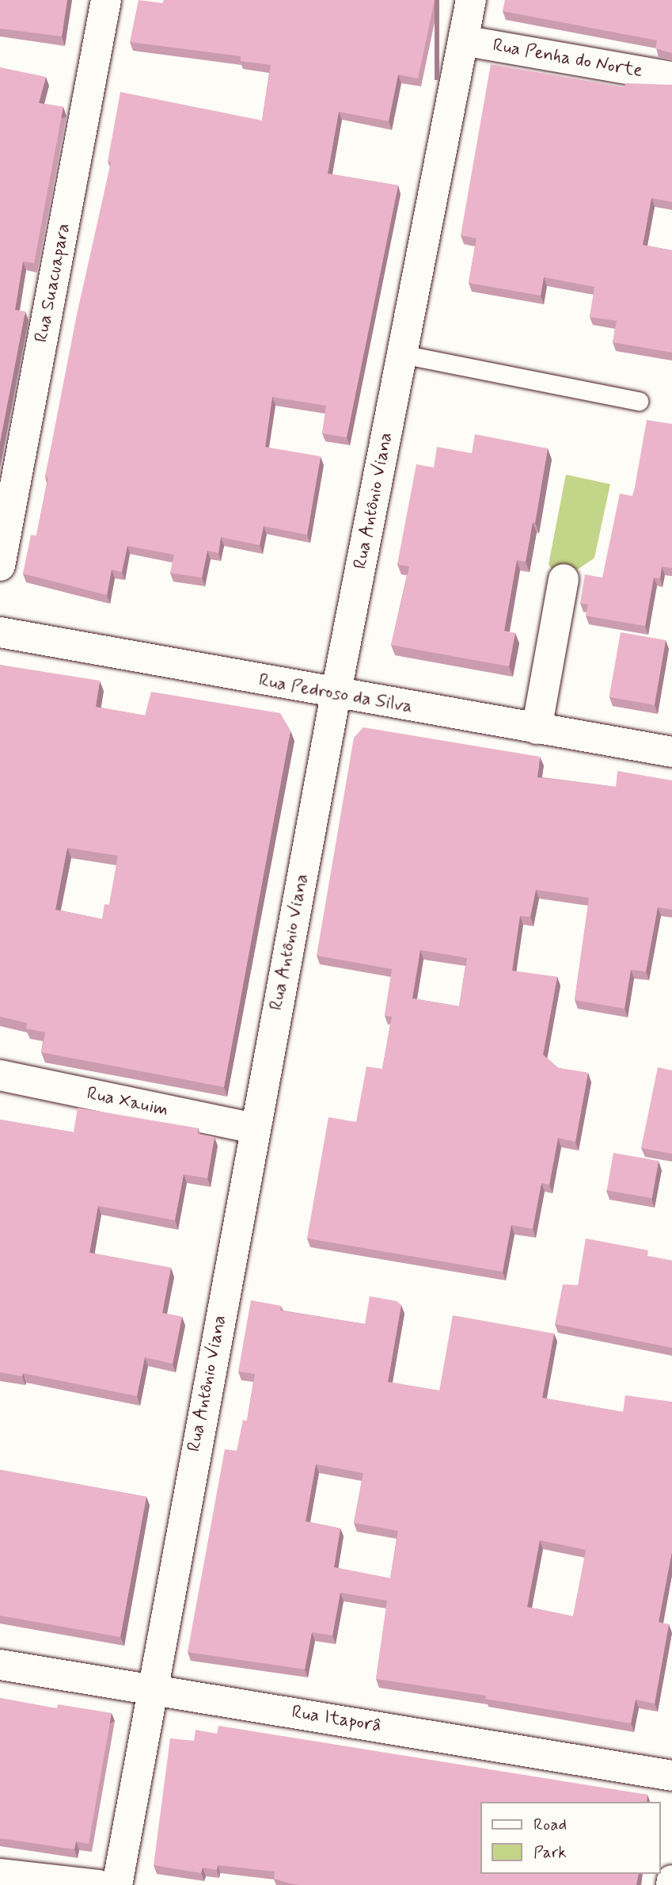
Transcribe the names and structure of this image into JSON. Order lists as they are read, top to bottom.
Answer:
{
  "streets": {
    "street": [
      "Rua Penha do Norte",
      "Rua Suacuapara",
      "Rua Antônio Viana",
      "Rua Pedroso da Silva",
      "Rua Xauim",
      "Rua Itaporâ"
    ]
  },
  "crossings": [
    ["Rua Penha do Norte", "Rua Antônio Viana"],
    ["Rua Antônio Viana", "Rua Pedroso da Silva"],
    ["Rua Antônio Viana", "Rua Xauim"],
    ["Rua Antônio Viana", "Rua Itaporâ"]
  ],
  "legend": ["Road", "Park"]
}
